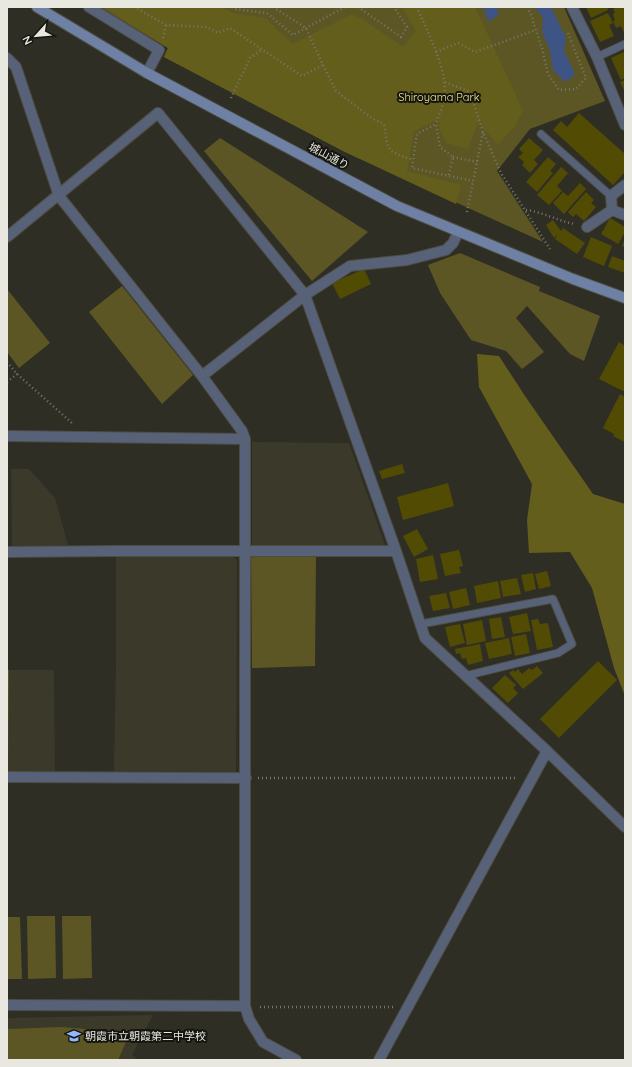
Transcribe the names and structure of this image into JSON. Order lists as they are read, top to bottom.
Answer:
{
  "streets": {
    "street": ["城山通り"]
  },
  "parks": ["Shiroyama Park"],
  "places": {
    "school or university": ["朝霞市立朝霞第二中学校"]
  },
  "north": "bottom left"
}
